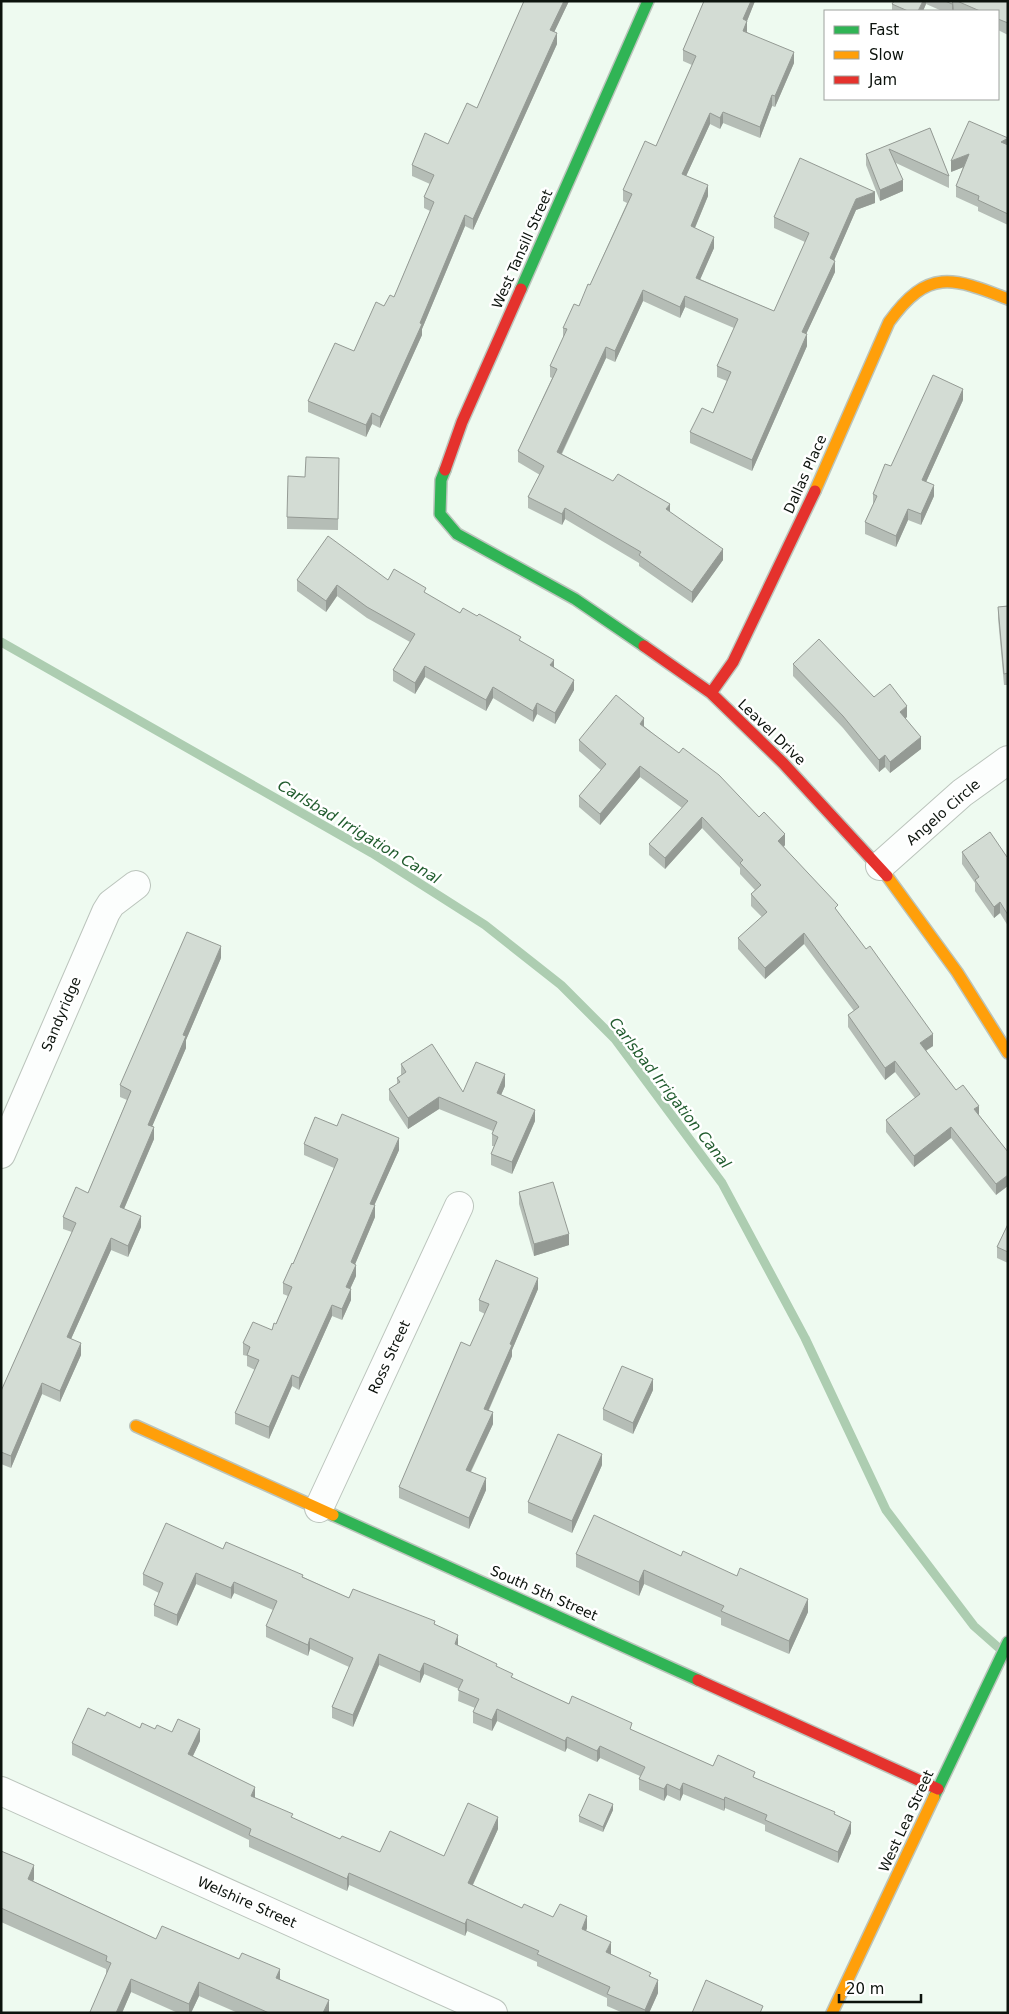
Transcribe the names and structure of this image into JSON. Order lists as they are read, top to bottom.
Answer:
{
  "streets": {
    "street": [
      "West Tansill Street",
      "Dallas Place",
      "Leavel Drive",
      "Angelo Circle",
      "Sandyridge",
      "Ross Street",
      "South 5th Street",
      "West Lea Street",
      "Welshire Street"
    ]
  },
  "crossings": [
    ["West Tansill Street", "Leavel Drive"],
    ["Dallas Place", "Leavel Drive"],
    ["Leavel Drive", "Angelo Circle"],
    ["Ross Street", "South 5th Street"],
    ["South 5th Street", "West Lea Street"]
  ],
  "water": ["Carlsbad Irrigation Canal"],
  "legend": ["Fast", "Slow", "Jam"],
  "scale_bar": "20 m"
}
